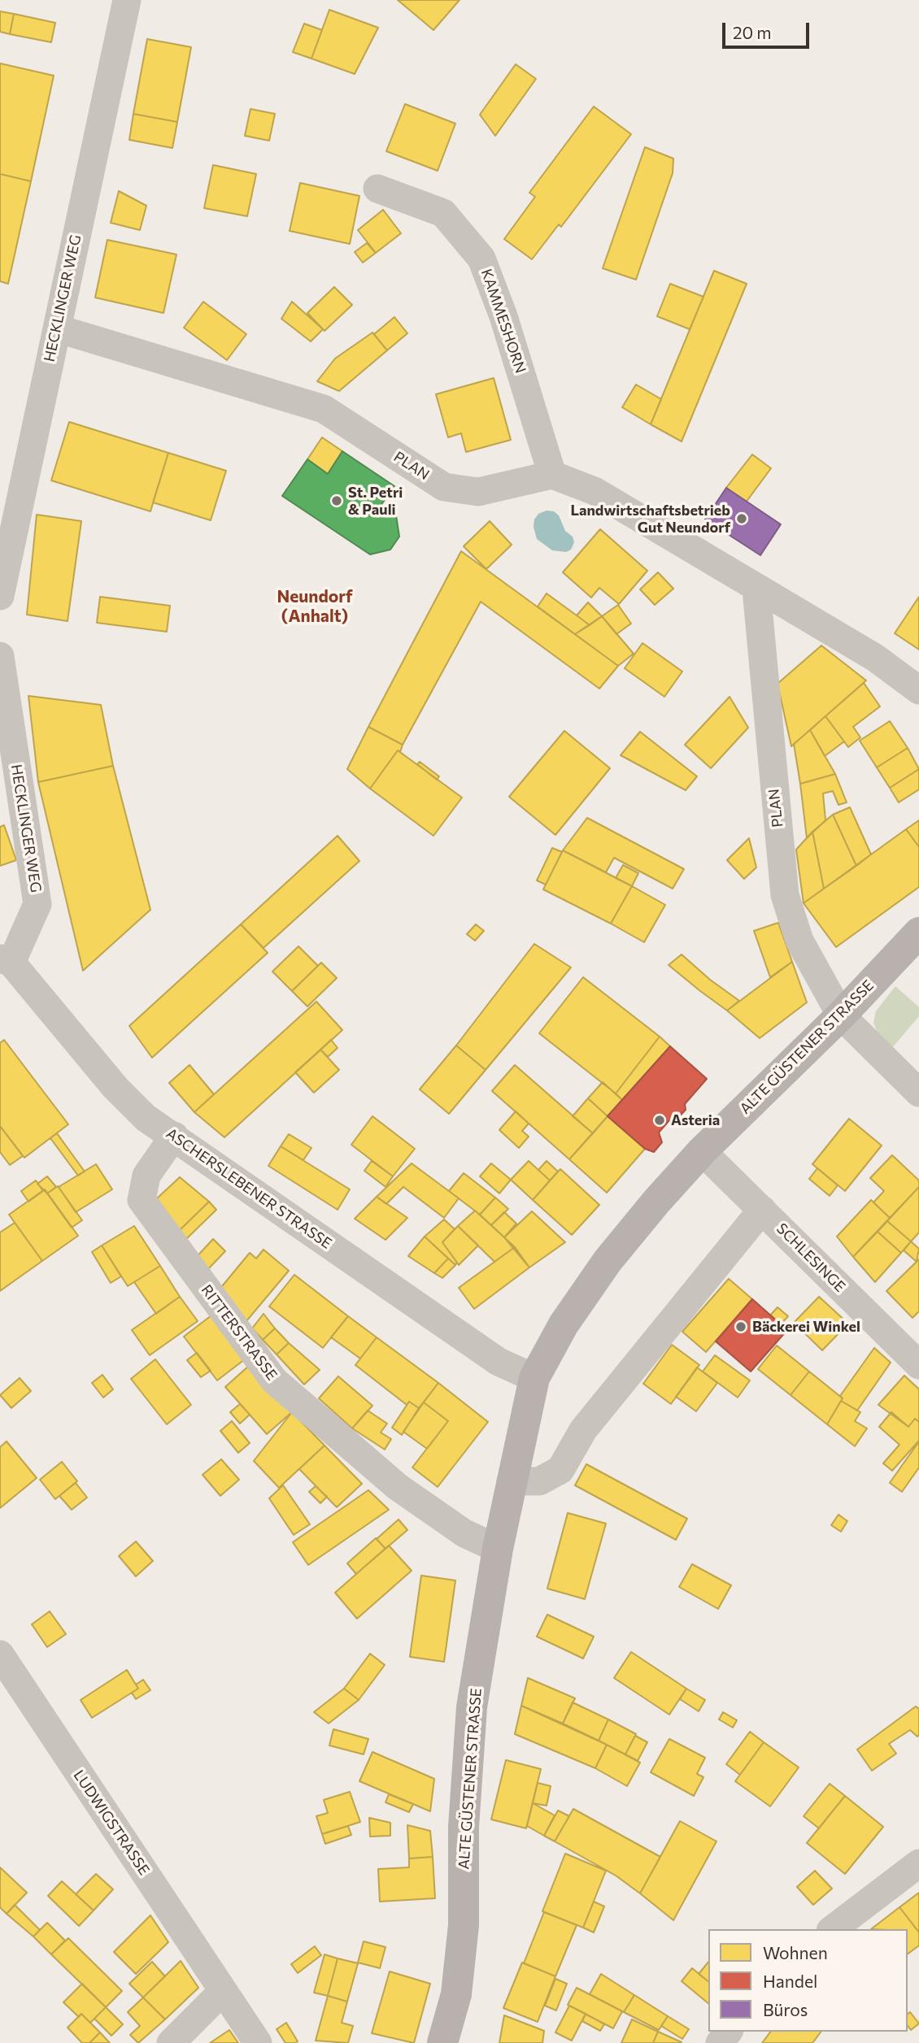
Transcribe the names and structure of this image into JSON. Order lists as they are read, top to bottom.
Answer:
{
  "streets": {
    "main road": ["ALTE GÜSTENER STRASSE"],
    "street": [
      "HECKLINGER WEG",
      "KAMMESHORN",
      "PLAN",
      "ASCHERSLEBENER STRASSE",
      "SCHLESINGE",
      "RITTERSTRASSE",
      "LUDWIGSTRASSE"
    ]
  },
  "crossings": [
    ["HECKLINGER WEG", "PLAN"],
    ["HECKLINGER WEG", "ASCHERSLEBENER STRASSE"],
    ["KAMMESHORN", "PLAN"],
    ["PLAN", "ALTE GÜSTENER STRASSE"],
    ["ALTE GÜSTENER STRASSE", "ASCHERSLEBENER STRASSE"],
    ["ALTE GÜSTENER STRASSE", "SCHLESINGE"],
    ["ALTE GÜSTENER STRASSE", "RITTERSTRASSE"],
    ["ASCHERSLEBENER STRASSE", "RITTERSTRASSE"]
  ],
  "districts": ["Neundorf (Anhalt)"],
  "places": [
    "St. Petri & Pauli",
    "Landwirtschaftsbetrieb Gut Neundorf",
    "Asteria",
    "Bäckerei Winkel"
  ],
  "legend": ["Wohnen", "Handel", "Büros"],
  "scale_bar": "20 m"
}
